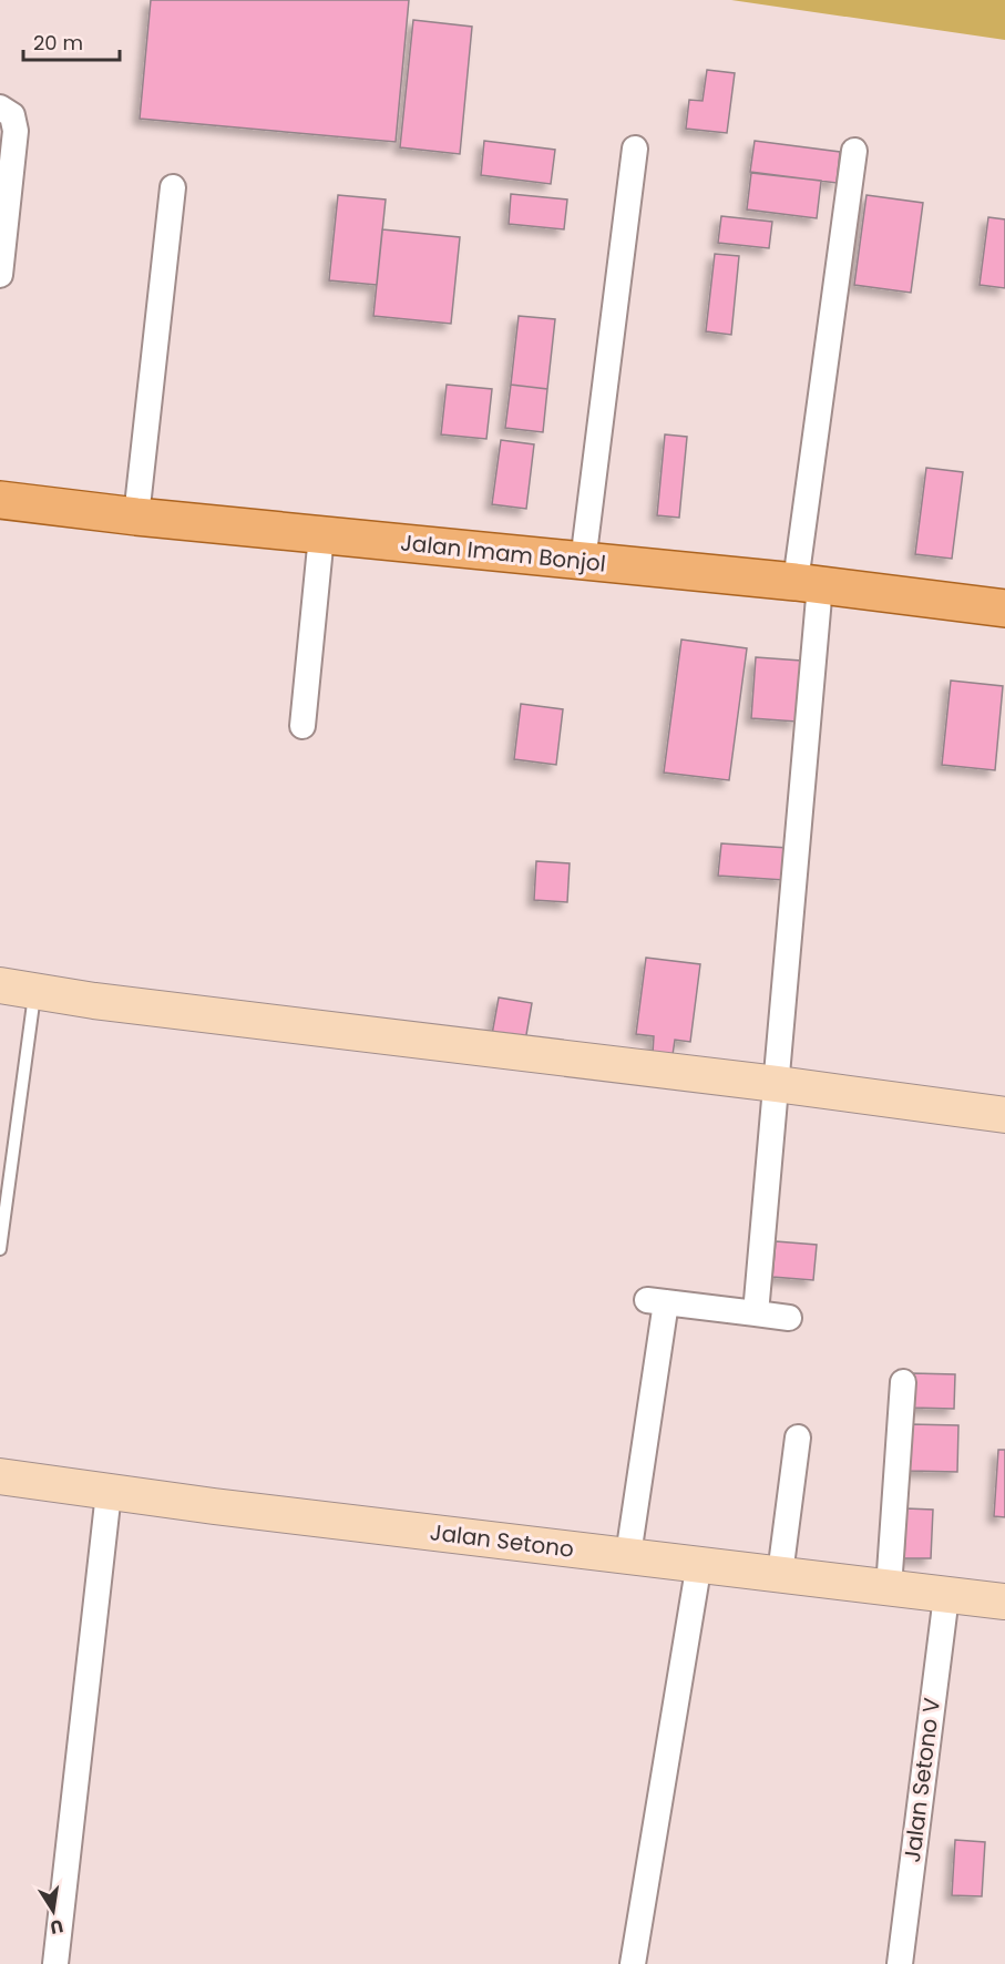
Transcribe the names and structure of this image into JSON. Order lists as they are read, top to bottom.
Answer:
{
  "streets": {
    "main road": ["Jalan Imam Bonjol"],
    "street": ["Jalan Setono", "Jalan Setono V"]
  },
  "crossings": [
    ["Jalan Setono", "Jalan Setono V"]
  ],
  "scale_bar": "20 m",
  "north": "bottom"
}
